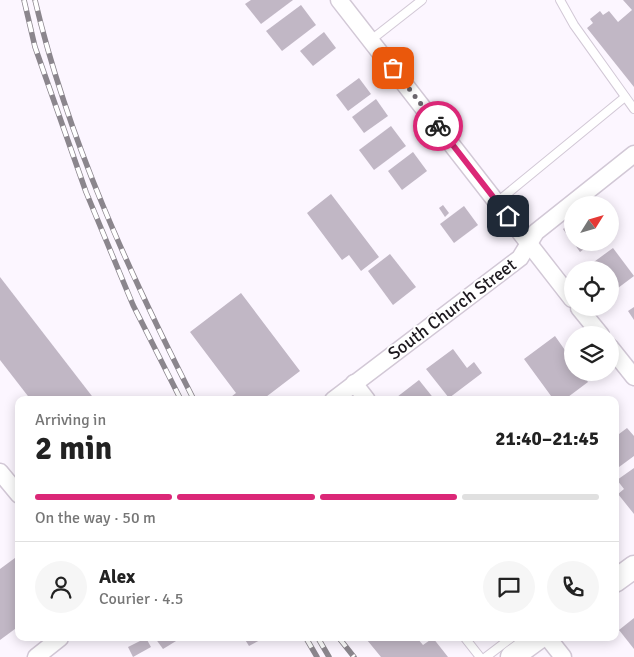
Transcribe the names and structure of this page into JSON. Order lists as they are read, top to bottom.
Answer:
{
  "streets": {
    "street": ["South Church Street"]
  },
  "north": "top right",
  "page": {
    "heading": ["2 min", "Arriving in", "21:40–21:45"],
    "panel": ["Alex", "Courier · 4.5"],
    "bar": "On the way · 50 m"
  }
}
